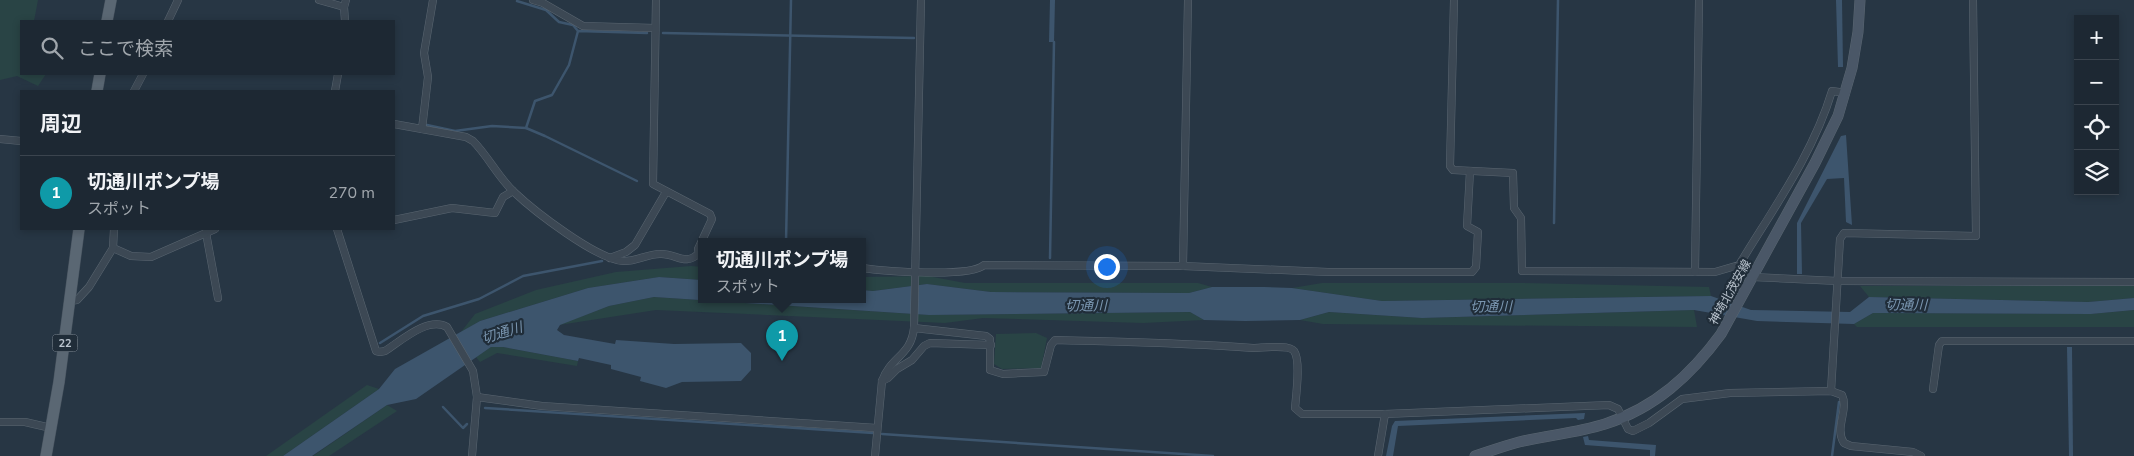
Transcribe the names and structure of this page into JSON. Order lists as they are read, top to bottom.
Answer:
{
  "streets": {
    "main road": ["神埼北茂安線", "22"]
  },
  "water": ["切通川"],
  "page": {
    "map_buttons": ["+", "−"],
    "search": "ここで検索",
    "heading": "周辺",
    "list": [
      {
        "mark": "1",
        "name": "切通川ポンプ場",
        "note": "スポット",
        "value": "270 m"
      }
    ],
    "popup": ["切通川ポンプ場", "スポット"],
    "pins": "1"
  }
}
